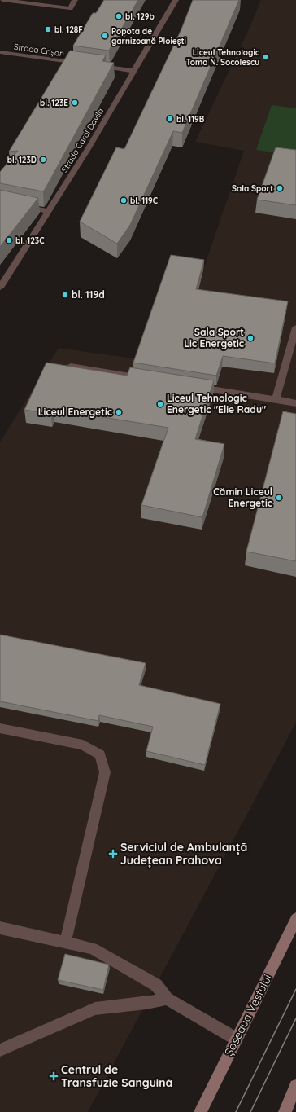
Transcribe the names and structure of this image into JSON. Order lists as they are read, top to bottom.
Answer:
{
  "streets": {
    "main road": ["Șoseaua Vestului"],
    "street": ["Strada Crișan", "Strada Carol Davila"]
  },
  "crossings": [
    ["Strada Crișan", "Strada Carol Davila"]
  ],
  "places": {
    "other": [
      "bl. 129b",
      "bl. 128F",
      "Popota de garnizoană Ploiești",
      "Liceul Tehnologic Toma N. Socolescu",
      "bl. 123E",
      "bl. 119B",
      "bl. 123D",
      "Sala Sport",
      "bl. 119C",
      "bl. 123C",
      "bl. 119d",
      "Sala Sport Lic Energetic",
      "Liceul Tehnologic Energetic \"Elie Radu\"",
      "Liceul Energetic",
      "Cămin Liceul Energetic"
    ],
    "health": ["Serviciul de Ambulanță Județean Prahova", "Centrul de Transfuzie Sanguină"]
  }
}
